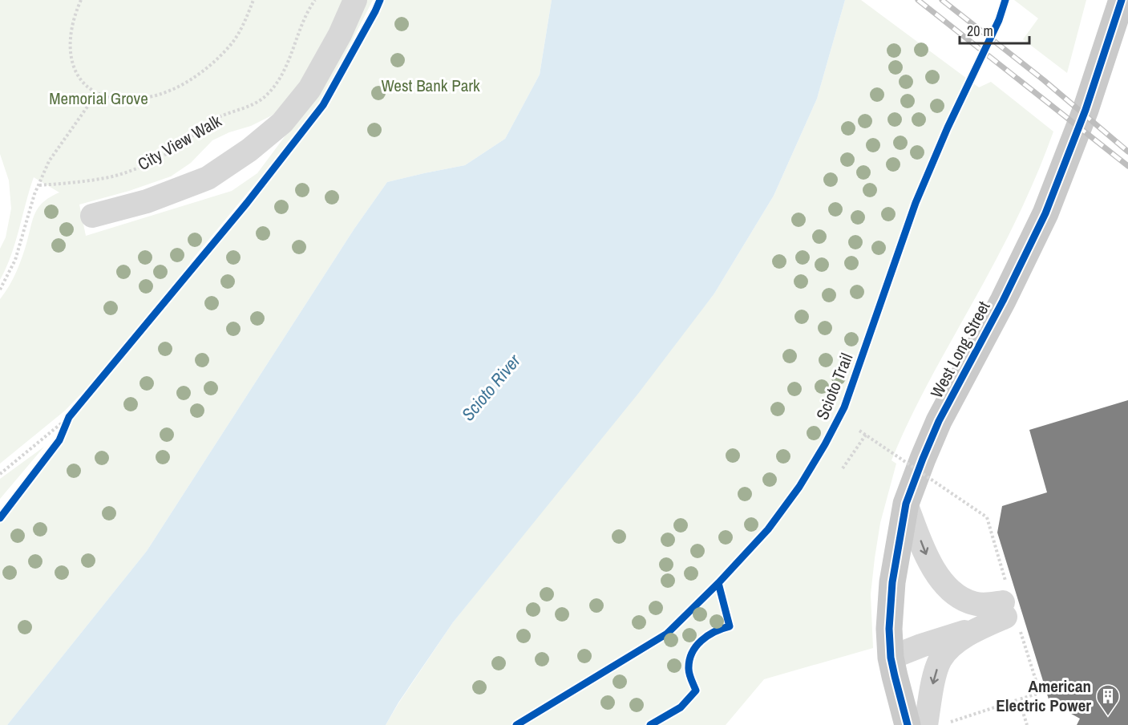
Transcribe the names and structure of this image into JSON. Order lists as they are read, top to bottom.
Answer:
{
  "streets": {
    "main road": ["West Long Street"],
    "path": ["City View Walk"],
    "cycle path": ["Scioto Trail"]
  },
  "water": ["Scioto River"],
  "parks": ["West Bank Park", "Memorial Grove"],
  "places": {
    "building": ["American Electric Power"]
  },
  "scale_bar": "20 m"
}
